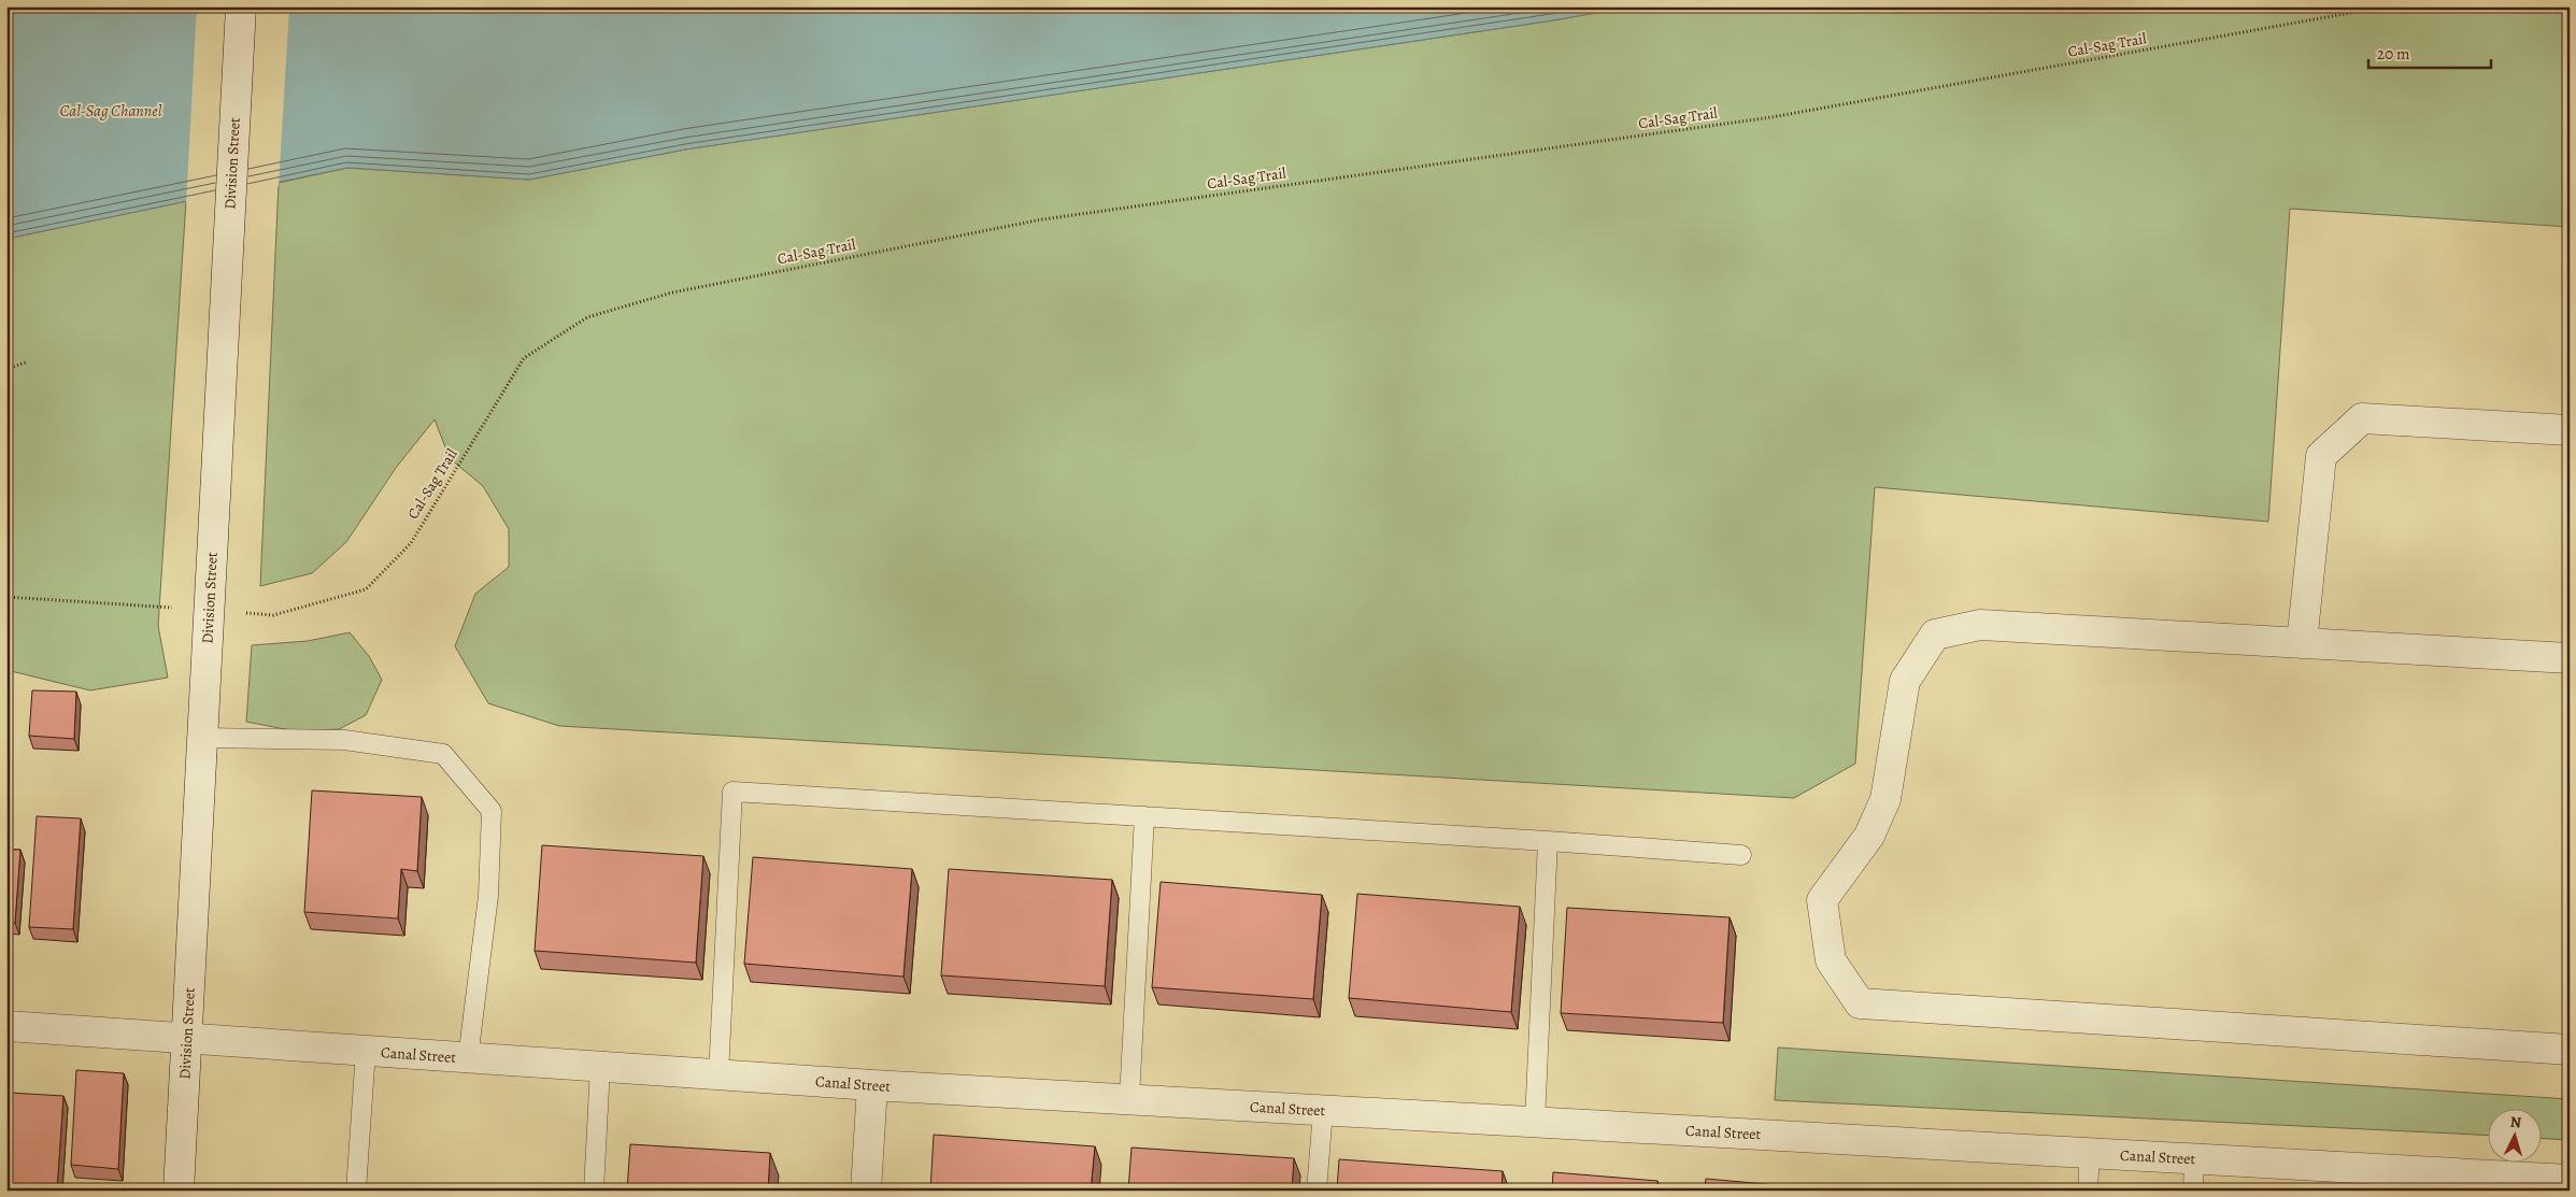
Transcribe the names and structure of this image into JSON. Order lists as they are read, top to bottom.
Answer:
{
  "streets": {
    "street": ["Division Street", "Canal Street"],
    "path": ["Cal-Sag Trail"]
  },
  "crossings": [
    ["Division Street", "Canal Street"]
  ],
  "water": ["Cal-Sag Channel"],
  "scale_bar": "20 m",
  "north": "top"
}
